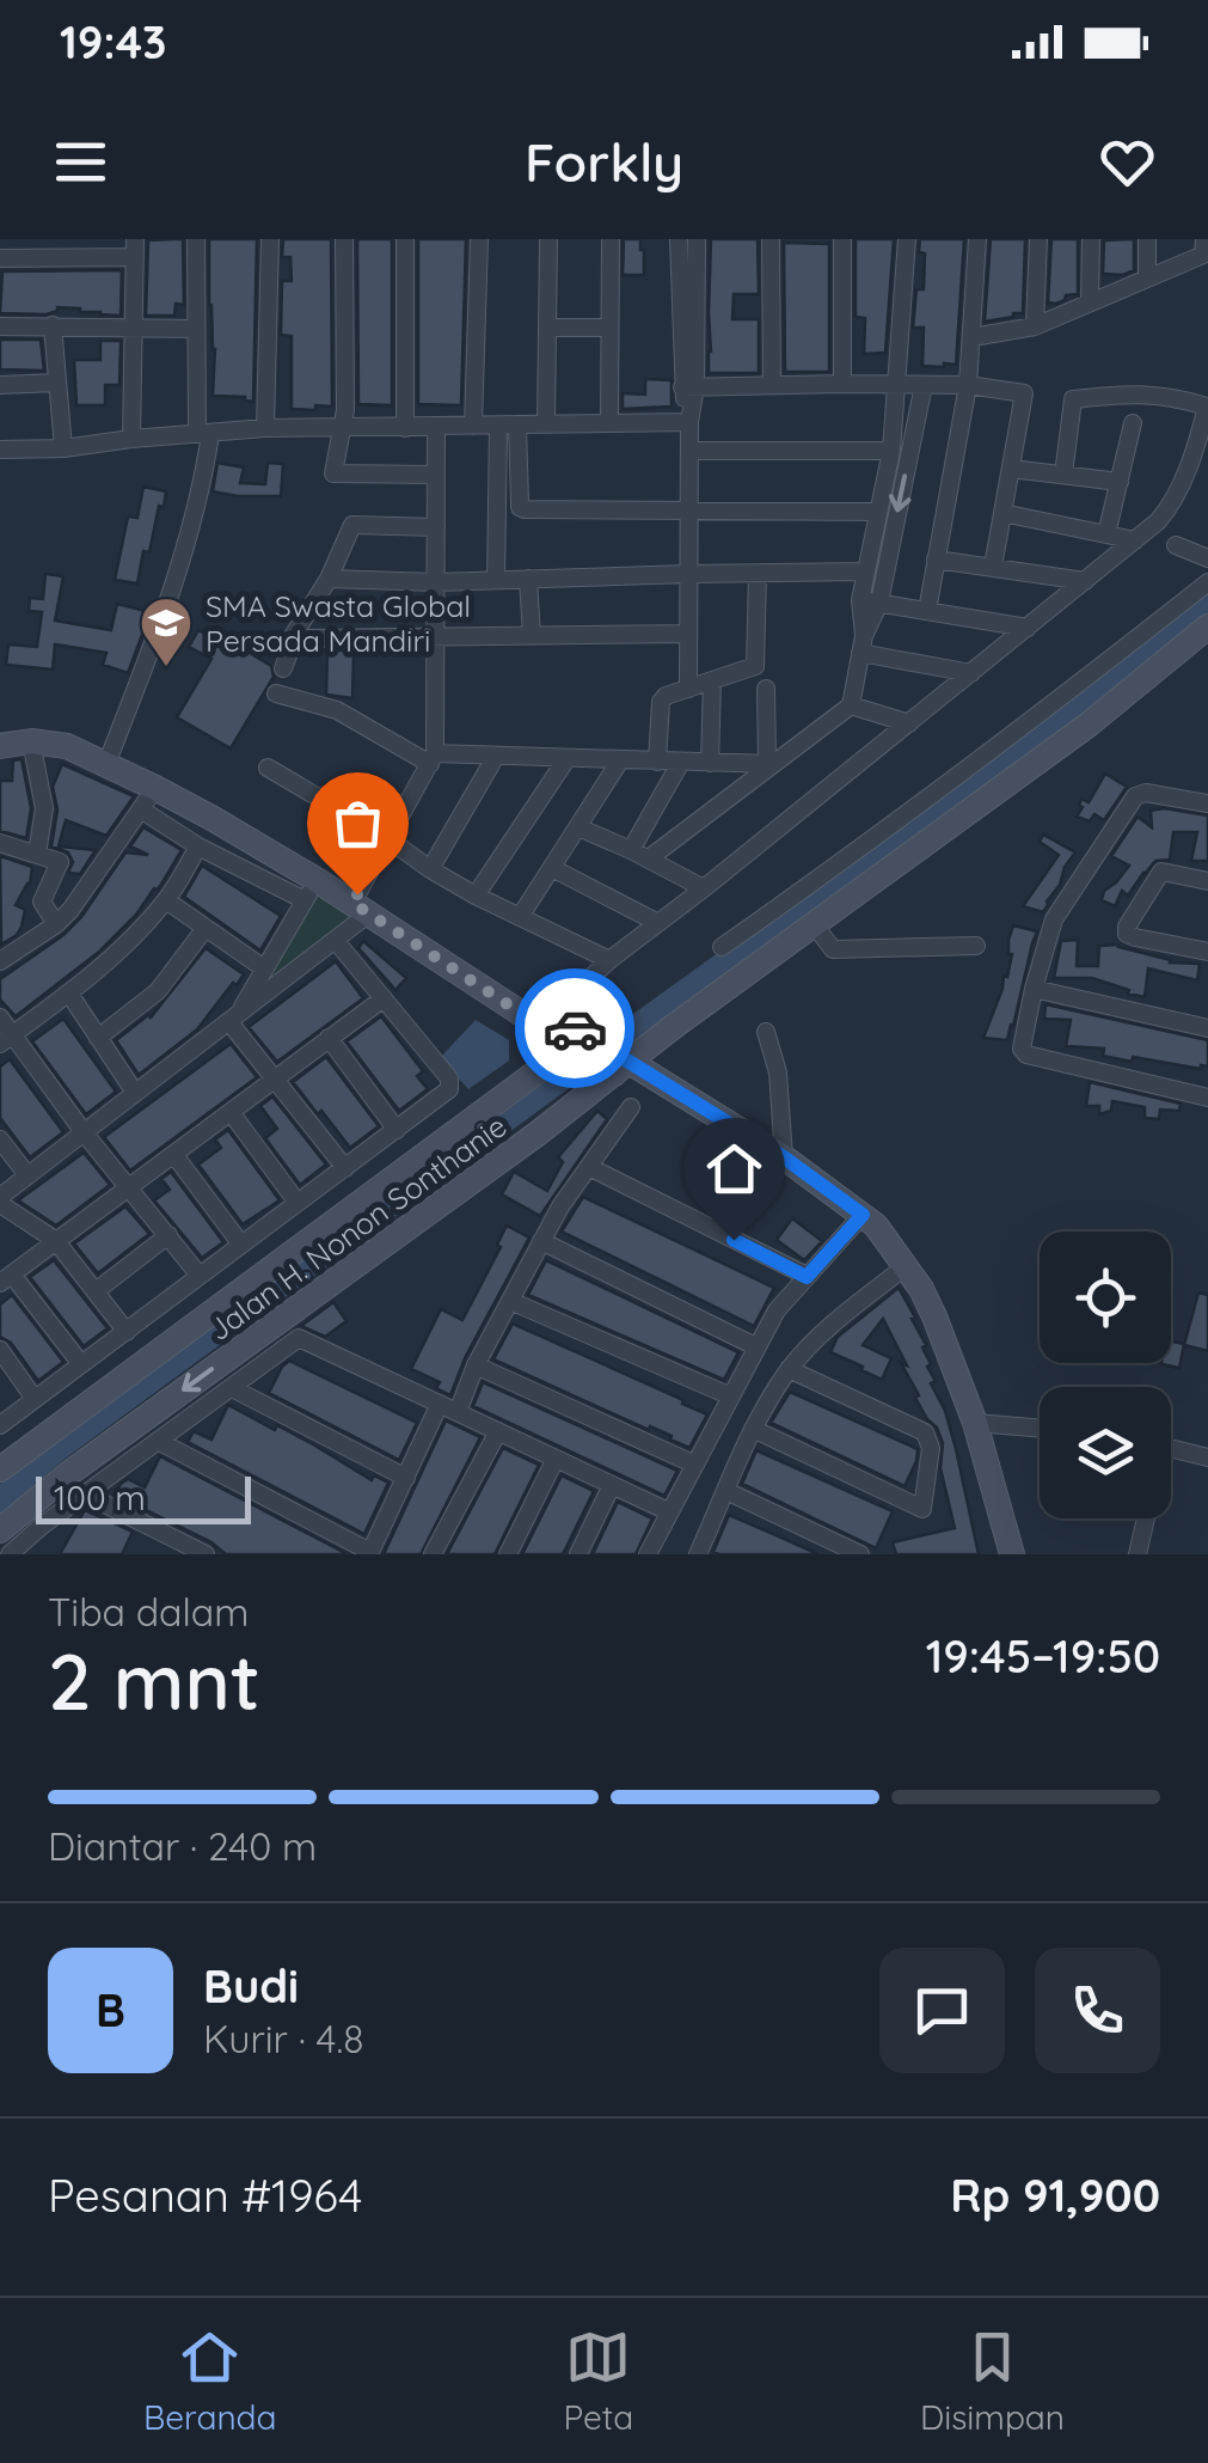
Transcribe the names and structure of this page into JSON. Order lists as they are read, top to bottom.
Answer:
{
  "streets": {
    "street": ["Jalan H. Nonon Sonthanie"]
  },
  "places": {
    "school or university": ["SMA Swasta Global Persada Mandiri"]
  },
  "scale_bar": "100 m",
  "page": {
    "status": "19:43",
    "header": "Forkly",
    "scale": "100 m",
    "heading": ["2 mnt", "Tiba dalam", "19:45–19:50"],
    "panel": [
      "Budi",
      "Kurir · 4.8",
      "Pesanan #1964",
      "Rp 91,900"
    ],
    "bar": "Diantar · 240 m",
    "round": "B",
    "tabs": ["Beranda", "Peta", "Disimpan"]
  }
}
